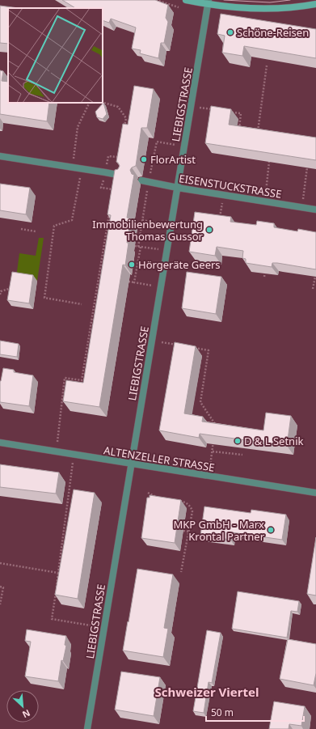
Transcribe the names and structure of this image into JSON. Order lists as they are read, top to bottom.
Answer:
{
  "streets": {
    "street": ["LIEBIGSTRASSE", "EISENSTUCKSTRASSE", "ALTENZELLER STRASSE"]
  },
  "crossings": [
    ["LIEBIGSTRASSE", "EISENSTUCKSTRASSE"],
    ["LIEBIGSTRASSE", "ALTENZELLER STRASSE"]
  ],
  "districts": ["Schweizer Viertel"],
  "places": [
    "Schöne-Reisen",
    "FlorArtist",
    "Immobilienbewertung Thomas Gussor",
    "Hörgeräte Geers",
    "D & L Setnik",
    "MKP GmbH - Marx Krontal Partner"
  ],
  "scale_bar": "50 m",
  "north": "bottom right"
}
